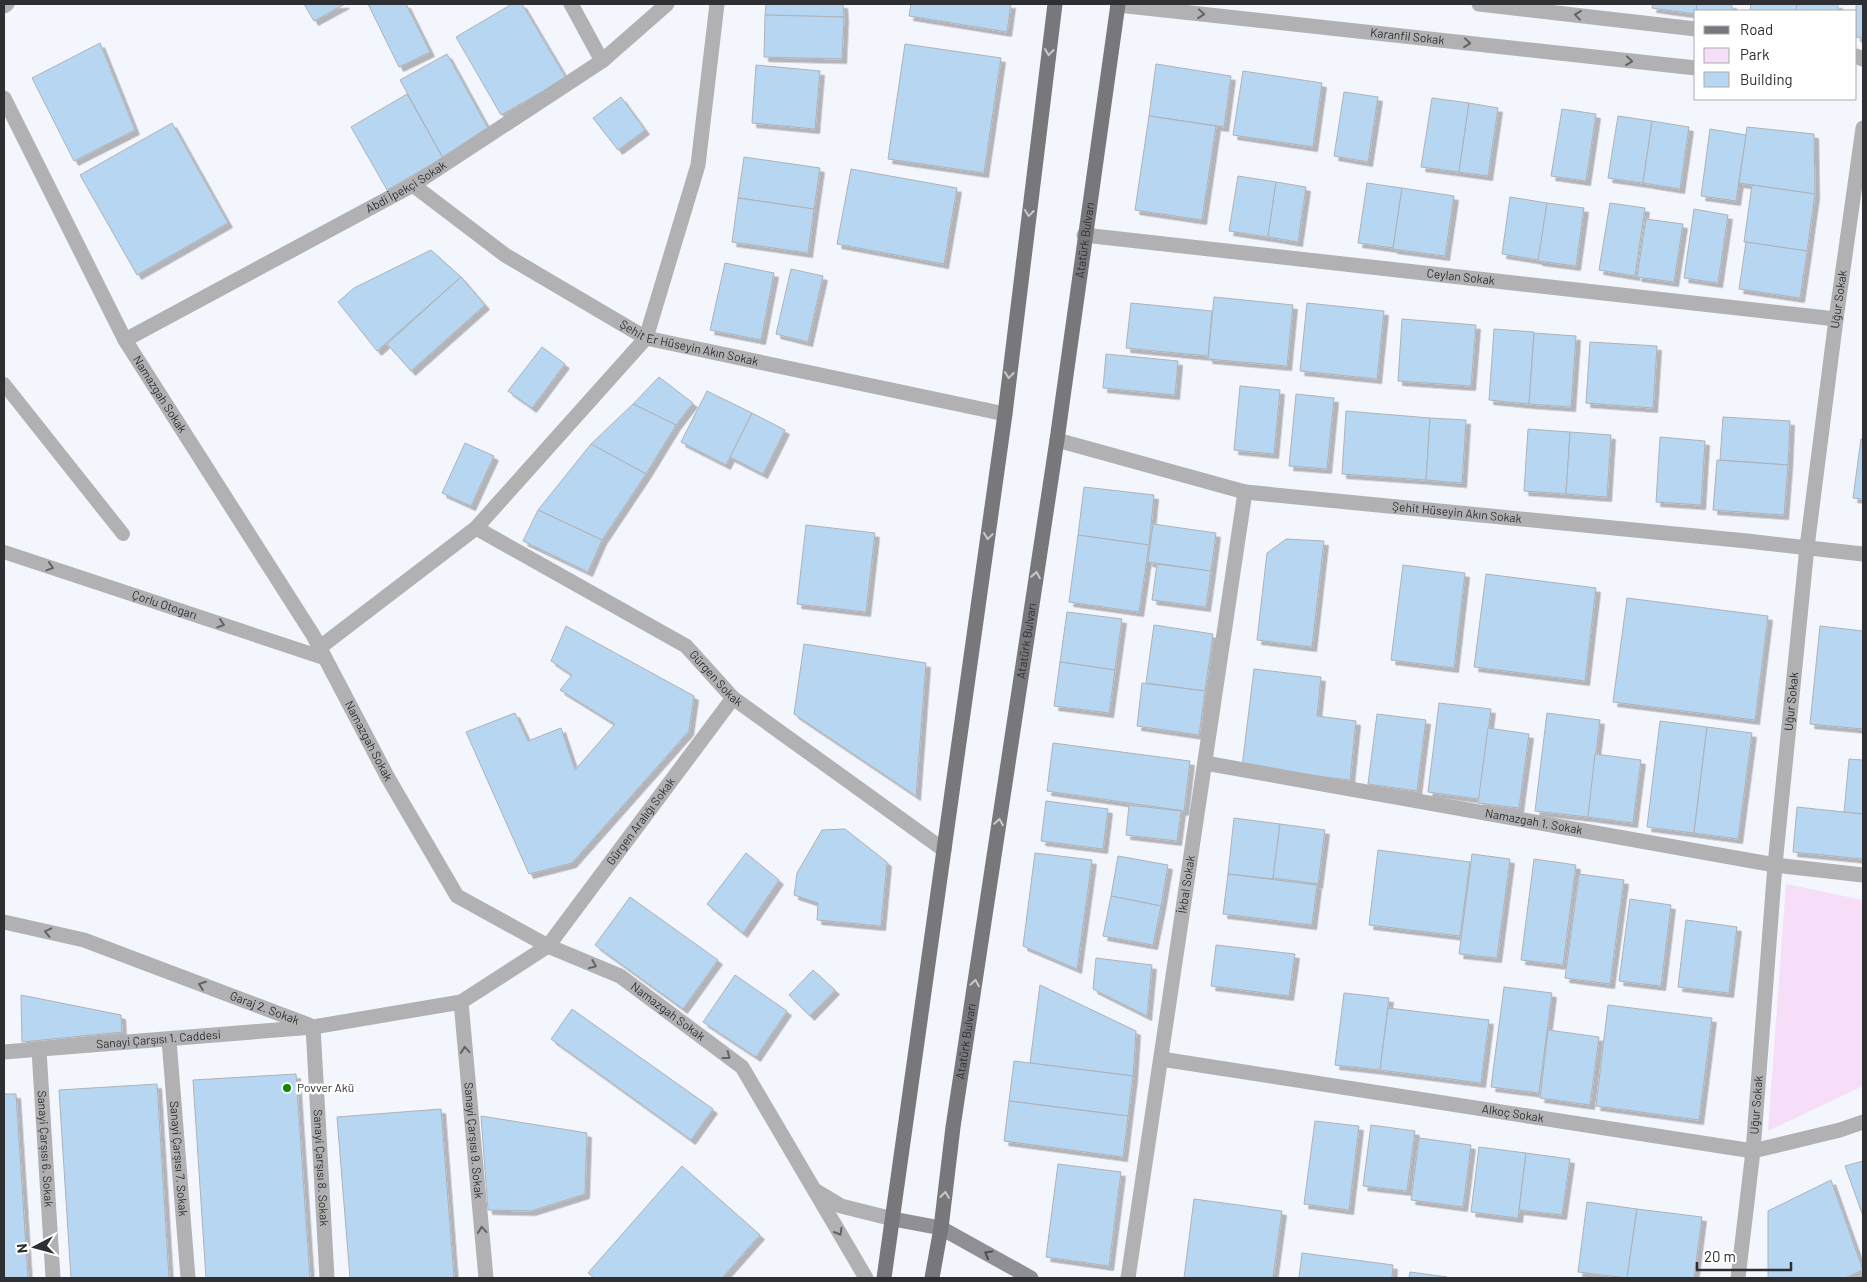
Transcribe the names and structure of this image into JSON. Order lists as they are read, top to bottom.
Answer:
{
  "streets": {
    "main road": ["Atatürk Bulvarı"],
    "street": [
      "Karanfil Sokak",
      "Abdi İpekçi Sokak",
      "Ceylan Sokak",
      "Uğur Sokak",
      "Şehit Er Hüseyin Akın Sokak",
      "Namazgah Sokak",
      "Şehit Hüseyin Akın Sokak",
      "Gürgen Sokak",
      "Namazgah 1. Sokak",
      "Gürgen Aralığı Sokak",
      "İkbal Sokak",
      "Garaj 2. Sokak",
      "Sanayi Çarşısı 1. Caddesi",
      "Alkoç Sokak",
      "Sanayi Çarşısı 9. Sokak",
      "Sanayi Çarşısı 6. Sokak",
      "Sanayi Çarşısı 7. Sokak",
      "Sanayi Çarşısı 8. Sokak"
    ],
    "lane": ["Çorlu Otogarı"]
  },
  "crossings": [
    ["Karanfil Sokak", "Atatürk Bulvarı"],
    ["Abdi İpekçi Sokak", "Şehit Er Hüseyin Akın Sokak"],
    ["Abdi İpekçi Sokak", "Namazgah Sokak"],
    ["Atatürk Bulvarı", "Ceylan Sokak"],
    ["Atatürk Bulvarı", "Şehit Hüseyin Akın Sokak"],
    ["Ceylan Sokak", "Uğur Sokak"],
    ["Uğur Sokak", "Şehit Hüseyin Akın Sokak"],
    ["Uğur Sokak", "Namazgah 1. Sokak"],
    ["Uğur Sokak", "Alkoç Sokak"],
    ["Namazgah Sokak", "Çorlu Otogarı"],
    ["Namazgah Sokak", "Gürgen Aralığı Sokak"],
    ["Namazgah Sokak", "Garaj 2. Sokak"],
    ["Şehit Hüseyin Akın Sokak", "İkbal Sokak"],
    ["Gürgen Sokak", "Gürgen Aralığı Sokak"],
    ["Namazgah 1. Sokak", "İkbal Sokak"],
    ["Gürgen Aralığı Sokak", "Garaj 2. Sokak"],
    ["İkbal Sokak", "Alkoç Sokak"],
    ["Garaj 2. Sokak", "Sanayi Çarşısı 1. Caddesi"],
    ["Garaj 2. Sokak", "Sanayi Çarşısı 9. Sokak"],
    ["Garaj 2. Sokak", "Sanayi Çarşısı 8. Sokak"],
    ["Sanayi Çarşısı 1. Caddesi", "Sanayi Çarşısı 6. Sokak"],
    ["Sanayi Çarşısı 1. Caddesi", "Sanayi Çarşısı 7. Sokak"],
    ["Sanayi Çarşısı 1. Caddesi", "Sanayi Çarşısı 8. Sokak"]
  ],
  "one_way": ["Çorlu Otogarı", "Garaj 2. Sokak", "Sanayi Çarşısı 9. Sokak"],
  "places": ["Povver Akü"],
  "legend": ["Road", "Park", "Building"],
  "scale_bar": "20 m",
  "north": "left"
}
